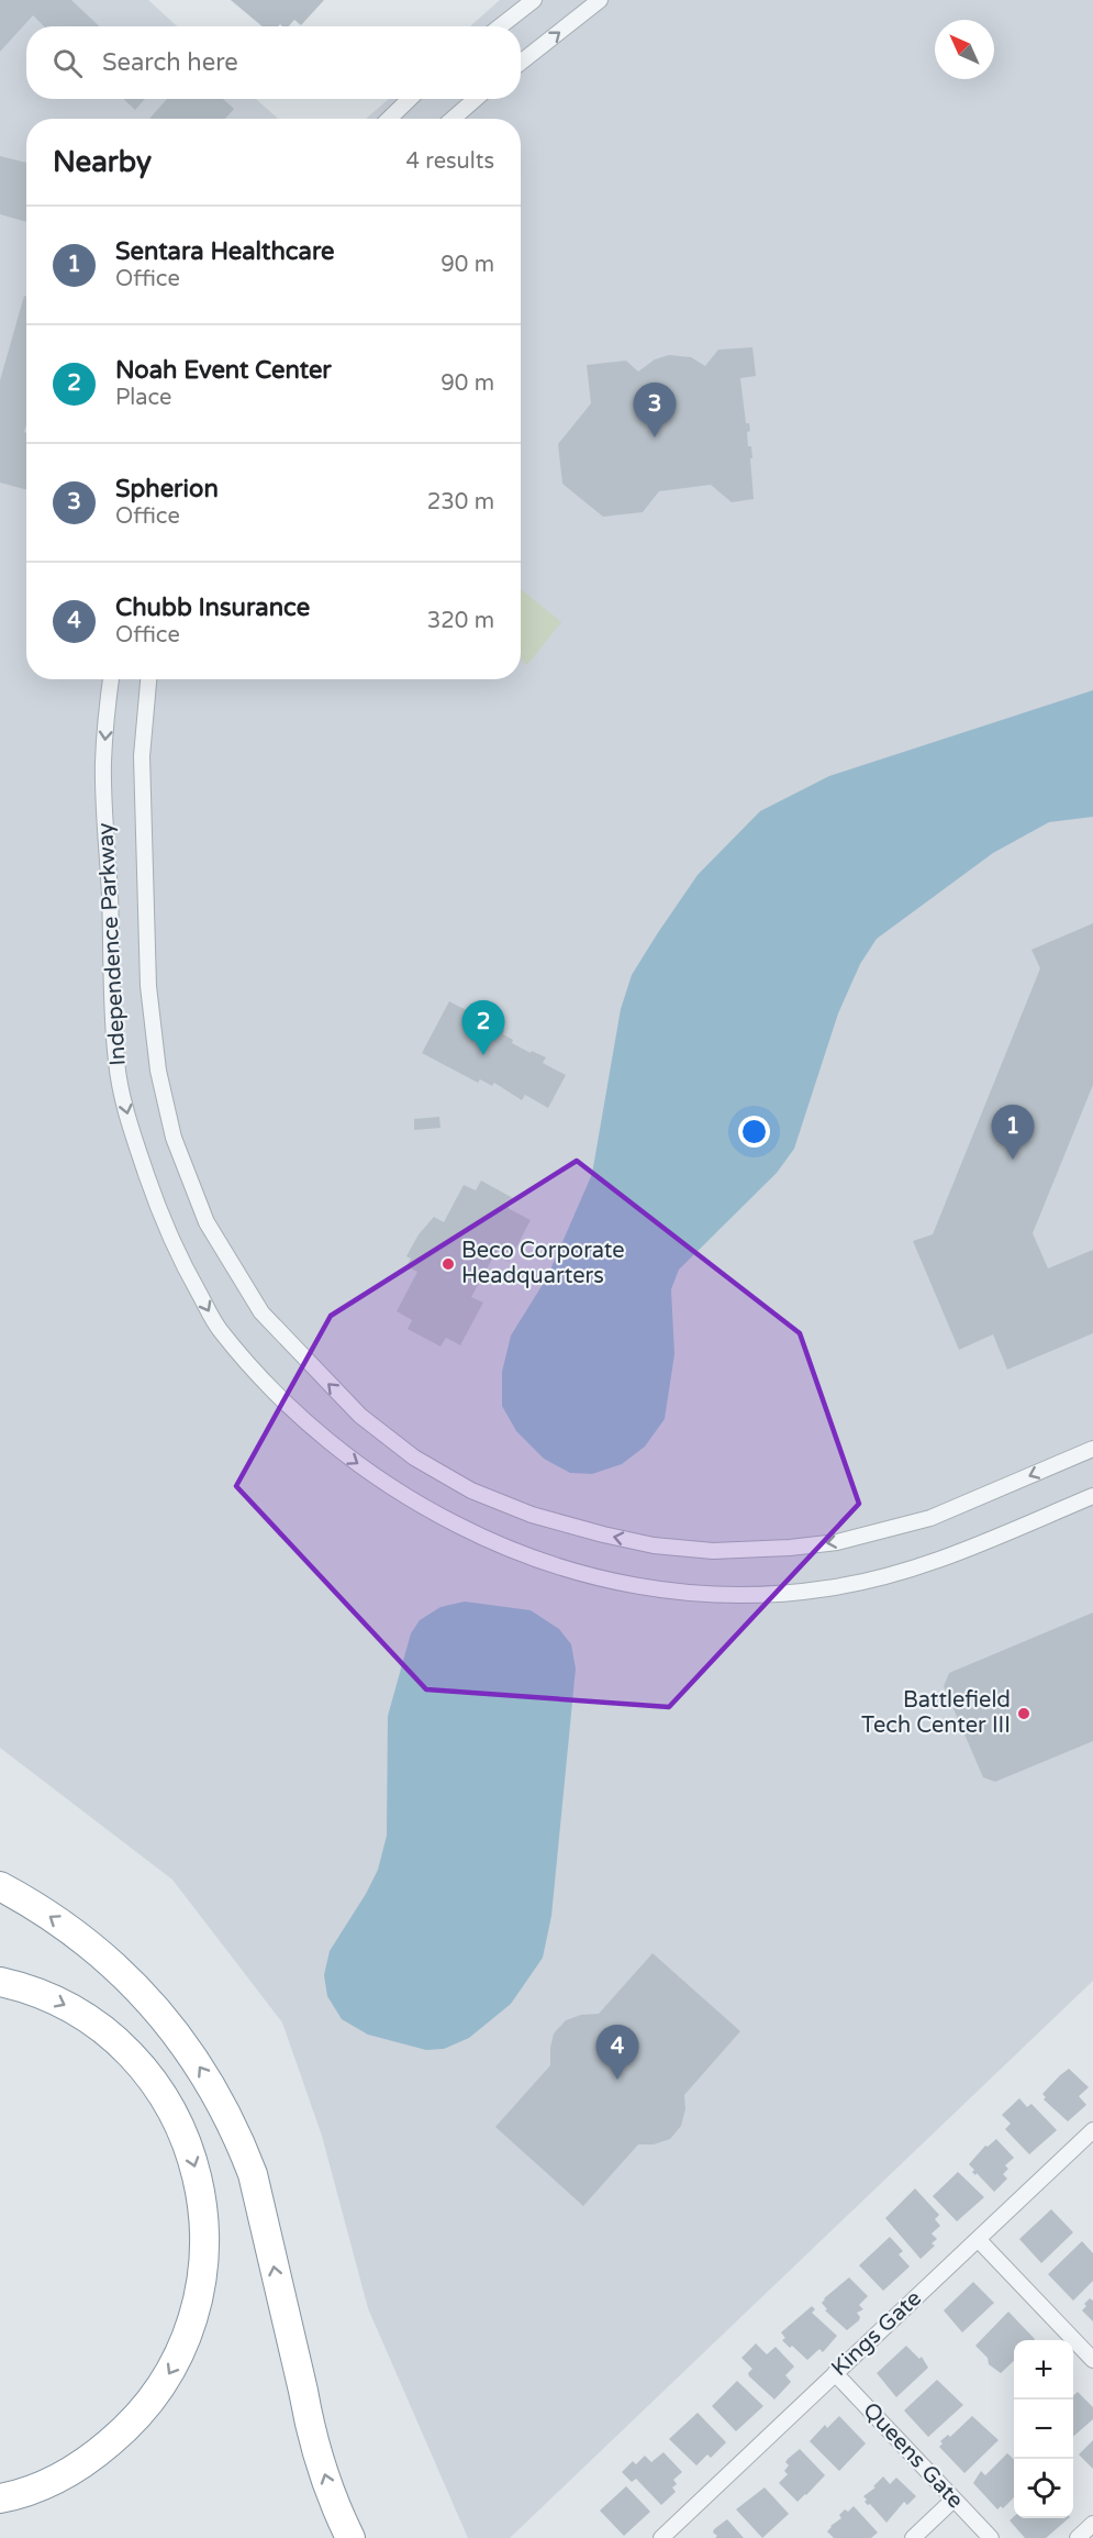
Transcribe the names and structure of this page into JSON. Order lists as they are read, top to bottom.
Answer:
{
  "streets": {
    "street": ["Independence Parkway", "Kings Gate", "Queens Gate"]
  },
  "crossings": [
    ["Kings Gate", "Queens Gate"]
  ],
  "places": ["Beco Corporate Headquarters", "Battlefield Tech Center III"],
  "north": "top left",
  "page": {
    "search": "Search here",
    "heading": ["Nearby", "4 results"],
    "list": [
      {
        "mark": "1",
        "name": "Sentara Healthcare",
        "note": "Office",
        "value": "90 m"
      },
      {
        "mark": "2",
        "name": "Noah Event Center",
        "note": "Place",
        "value": "90 m"
      },
      {
        "mark": "3",
        "name": "Spherion",
        "note": "Office",
        "value": "230 m"
      },
      {
        "mark": "4",
        "name": "Chubb Insurance",
        "note": "Office",
        "value": "320 m"
      }
    ],
    "pins": [
      "3",
      "2",
      "1",
      "4"
    ],
    "map_buttons": ["+", "−"]
  }
}
